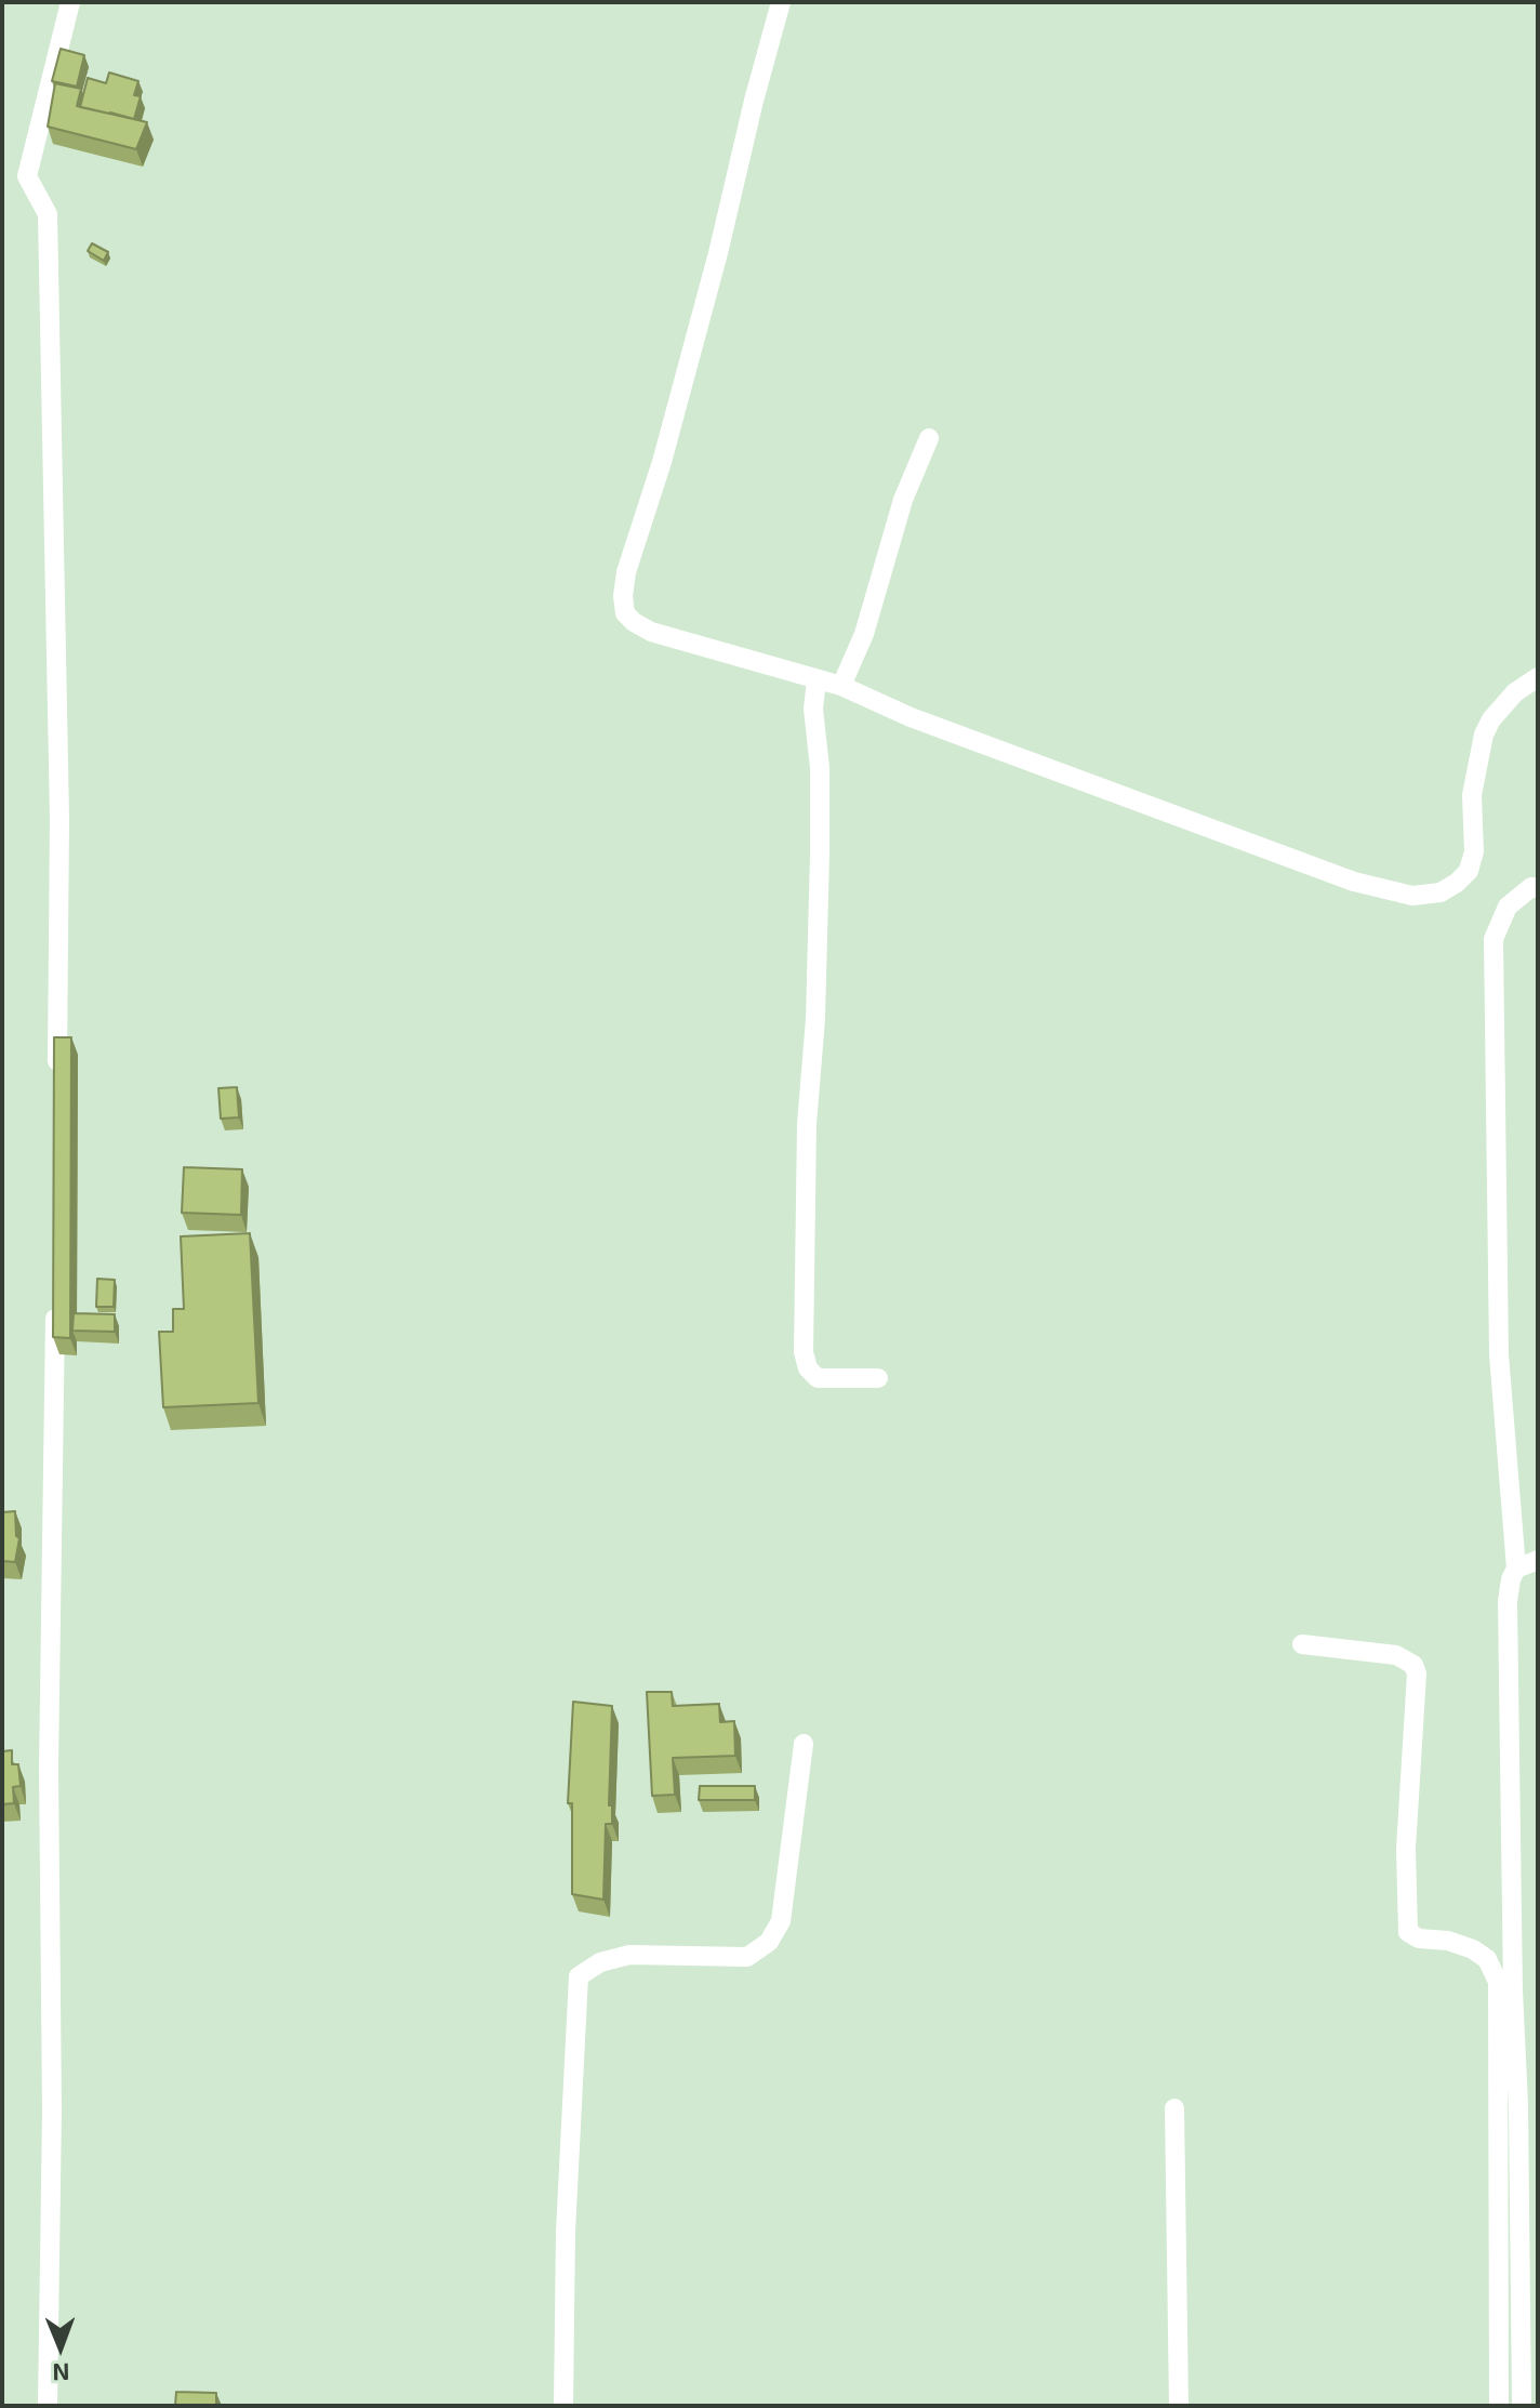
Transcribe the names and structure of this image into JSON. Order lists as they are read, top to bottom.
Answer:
{
  "north": "bottom"
}
